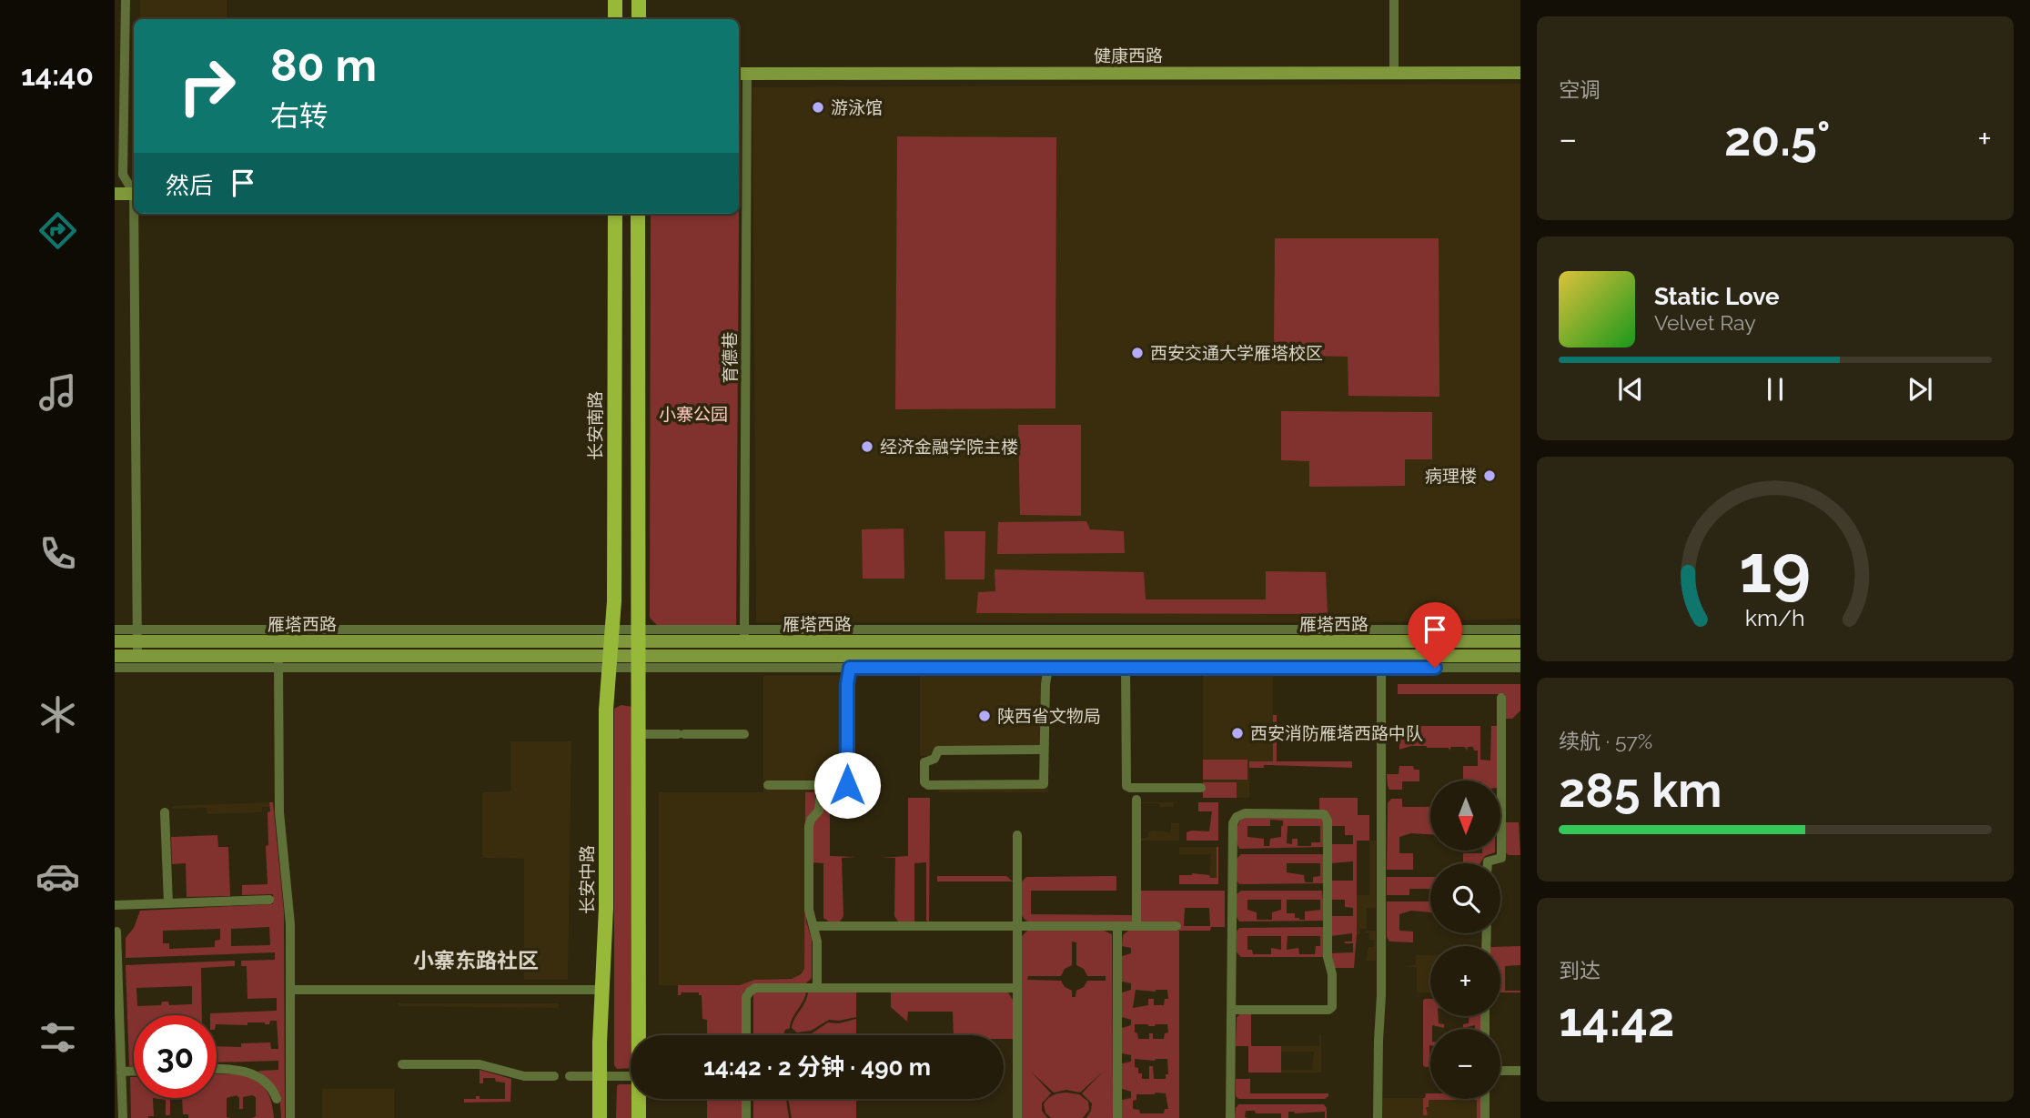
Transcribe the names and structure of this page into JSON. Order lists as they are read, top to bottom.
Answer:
{
  "streets": {
    "main road": [
      "健康西路",
      "长安南路",
      "雁塔西路",
      "长安中路"
    ],
    "street": ["育德巷"]
  },
  "crossings": [
    ["健康西路", "育德巷"],
    ["育德巷", "雁塔西路"],
    ["长安南路", "雁塔西路"],
    ["长安南路", "长安中路"],
    ["雁塔西路", "长安中路"]
  ],
  "districts": ["小寨东路社区"],
  "parks": ["小寨公园"],
  "places": [
    "游泳馆",
    "西安交通大学雁塔校区",
    "经济金融学院主楼",
    "病理楼",
    "陕西省文物局",
    "西安消防雁塔西路中队"
  ],
  "north": "bottom",
  "page": {
    "tabs": "14:40",
    "tile": [
      "空调",
      ["续航 · 57%", "285 km"],
      ["到达", "14:42"]
    ],
    "turn": ["80 m", "右转"],
    "heat": ["−", "20.5°", "+"],
    "then": "然后",
    "song": ["Static Love", "Velvet Ray"],
    "map_buttons": ["+", "−"],
    "limit": "30",
    "trip": "14:42 · 2 分钟 · 490 m",
    "gauge": ["19", "km/h"]
  }
}
